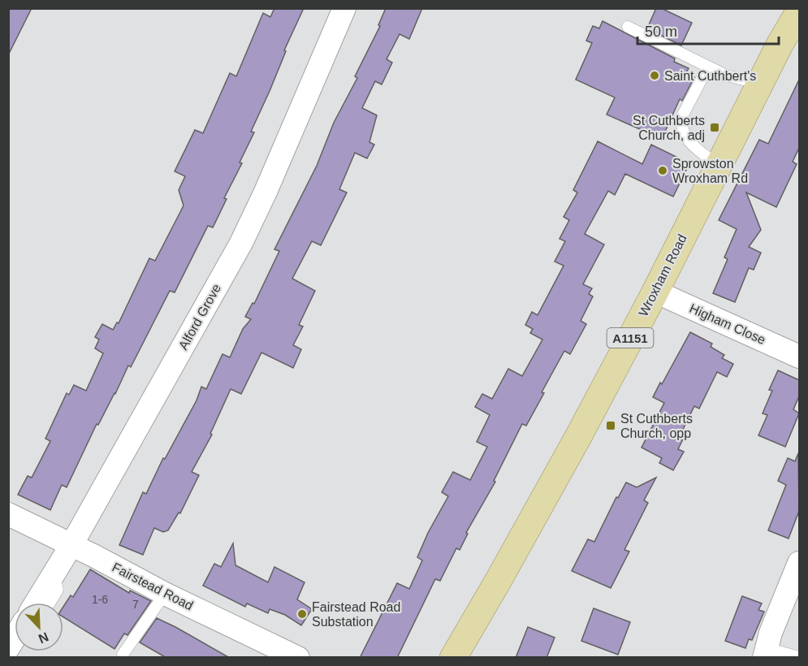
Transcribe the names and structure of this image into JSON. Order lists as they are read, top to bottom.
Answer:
{
  "streets": {
    "main road": ["Wroxham Road", "A1151"],
    "street": ["Alford Grove", "Higham Close", "Fairstead Road"]
  },
  "crossings": [
    ["Wroxham Road", "Higham Close"],
    ["Alford Grove", "Fairstead Road"]
  ],
  "places": {
    "other": ["Saint Cuthbert's", "Sprowston Wroxham Rd", "Fairstead Road Substation"],
    "transit": ["St Cuthberts Church, adj", "St Cuthberts Church, opp"]
  },
  "house_numbers": ["1-6", "7"],
  "scale_bar": "50 m",
  "north": "bottom right"
}
